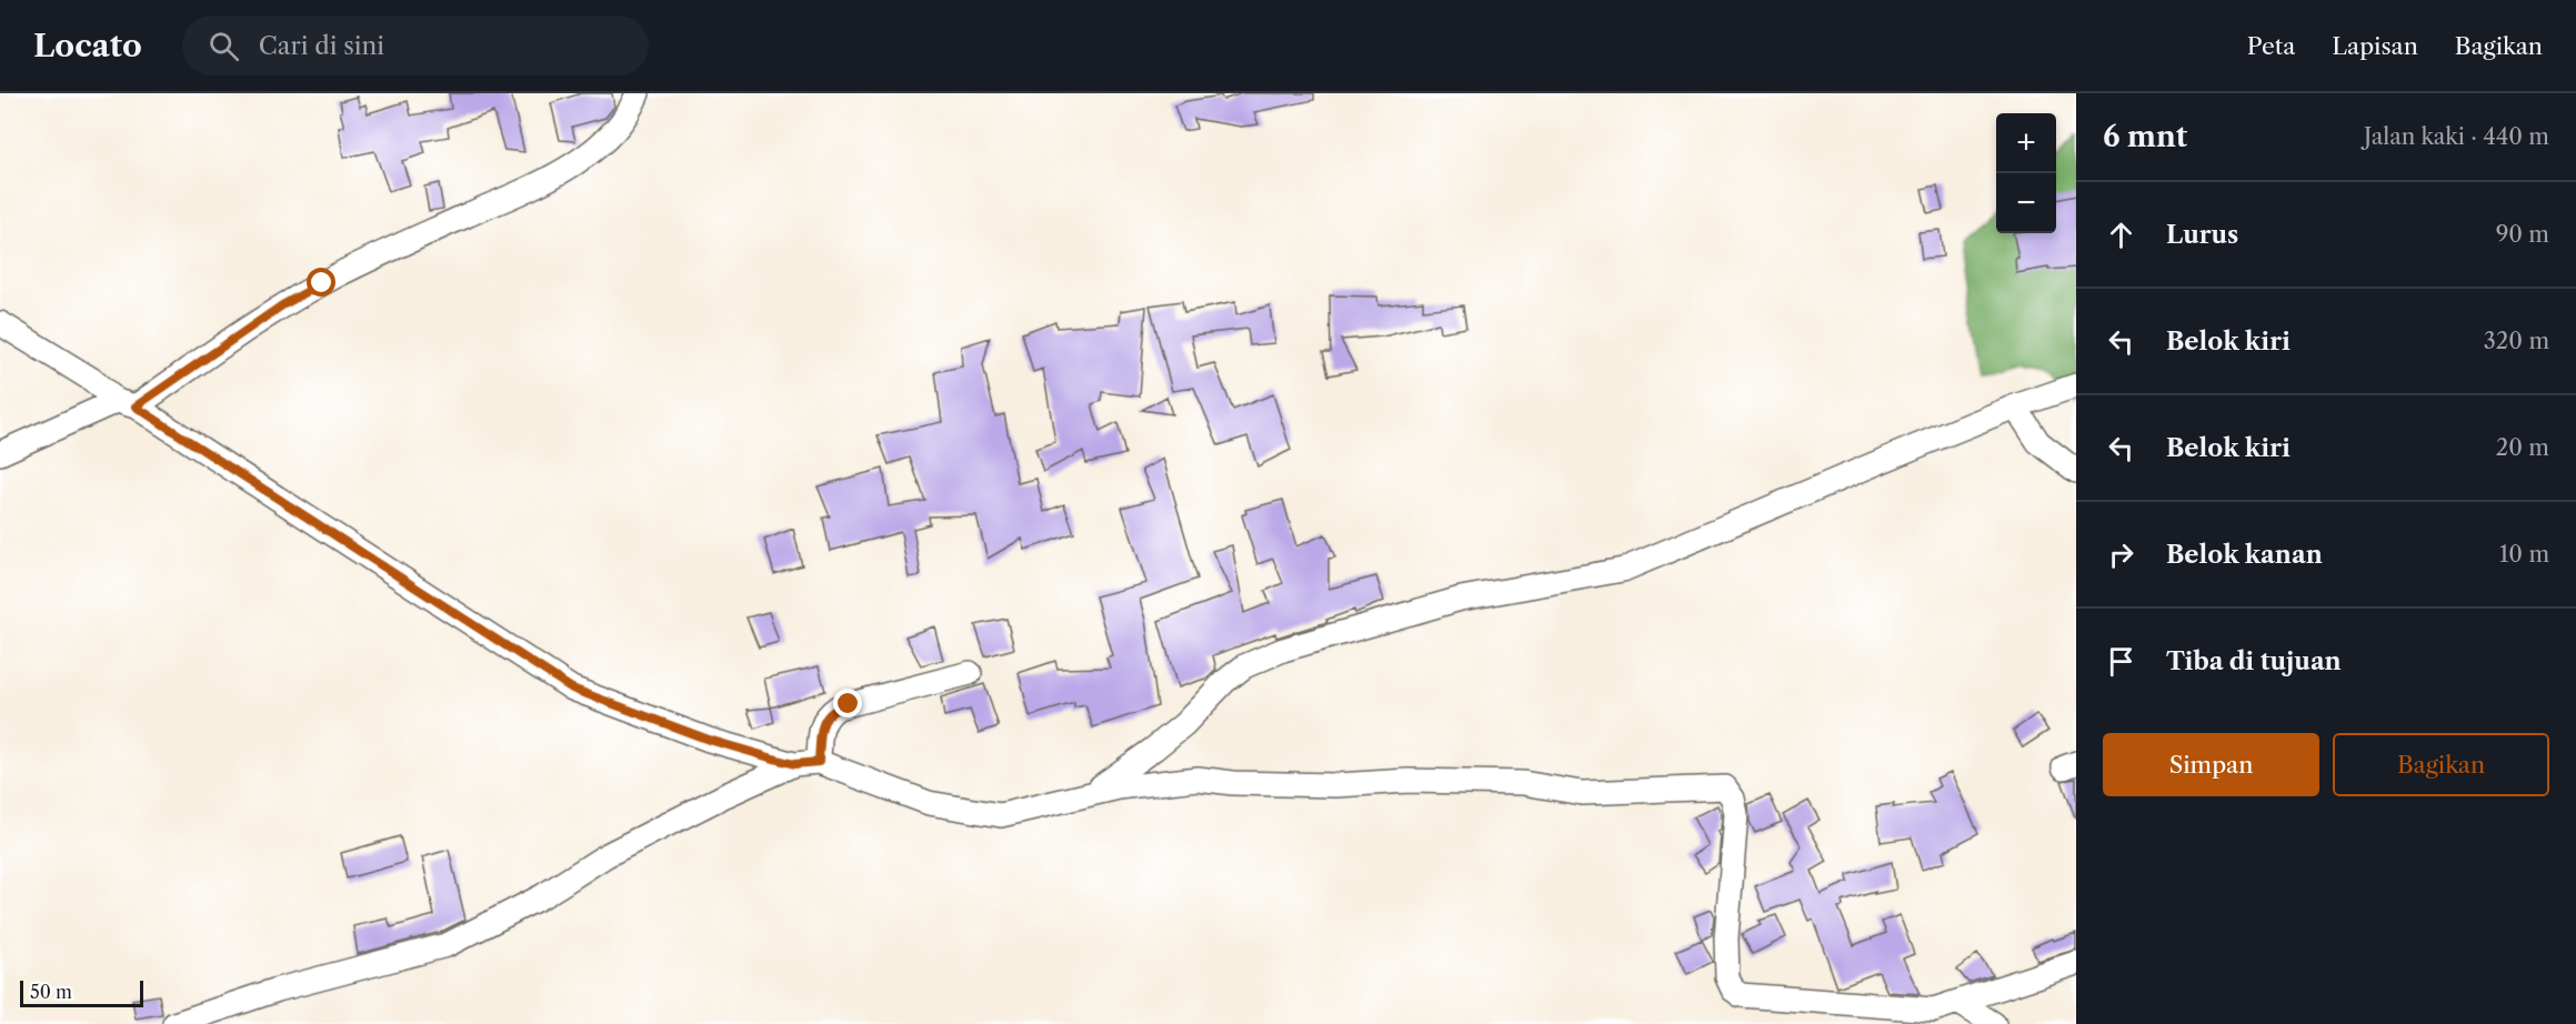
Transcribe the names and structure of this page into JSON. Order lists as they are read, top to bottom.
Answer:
{
  "scale_bar": "50 m",
  "page": {
    "header": "Locato",
    "search": "Cari di sini",
    "nav": ["Peta", "Lapisan", "Bagikan"],
    "heading": ["6 mnt", "Jalan kaki · 440 m"],
    "map_buttons": ["+", "−"],
    "list": [
      ["Lurus", "90 m"],
      ["Belok kiri", "320 m"],
      ["Belok kiri", "20 m"],
      ["Belok kanan", "10 m"],
      "Tiba di tujuan"
    ],
    "buttons": ["Simpan", "Bagikan"],
    "scale": "50 m"
  }
}
